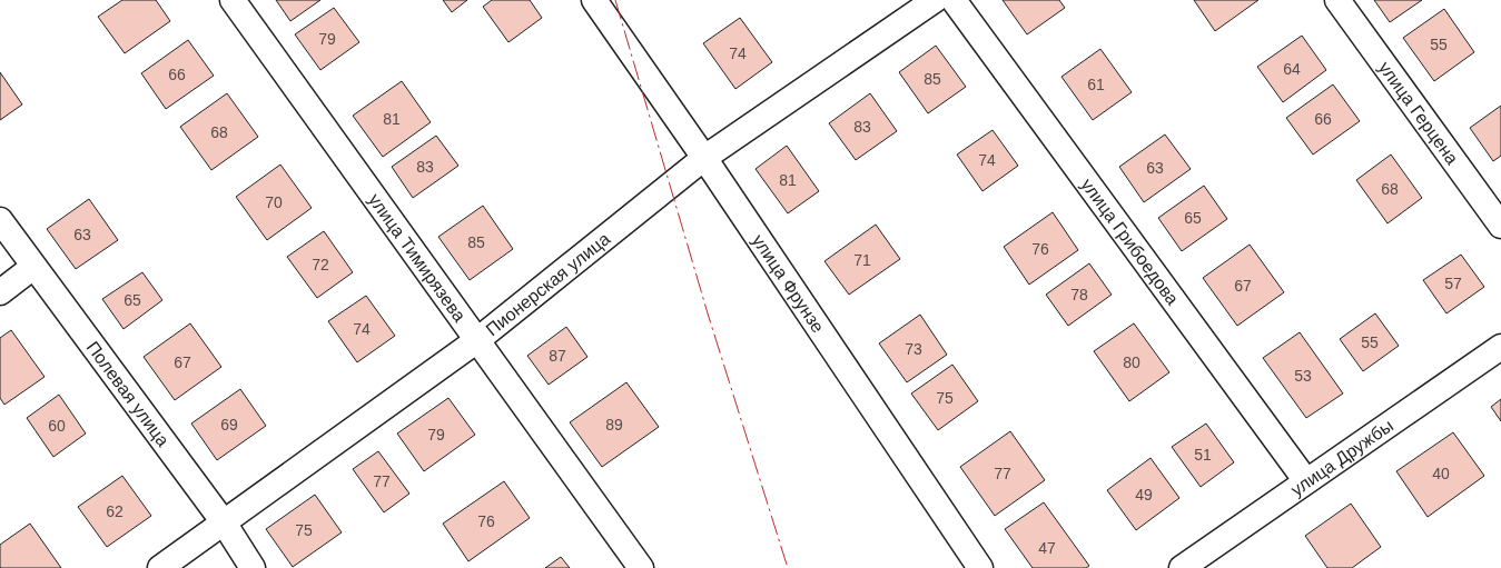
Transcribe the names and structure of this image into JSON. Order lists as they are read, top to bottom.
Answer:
{
  "streets": {
    "street": [
      "улица Герцена",
      "улица Грибоедова",
      "улица Тимирязева",
      "Пионерская улица",
      "улица Фрунзе",
      "Полевая улица",
      "улица Дружбы"
    ]
  },
  "crossings": [
    ["улица Грибоедова", "улица Дружбы"],
    ["улица Тимирязева", "Пионерская улица"],
    ["Пионерская улица", "улица Фрунзе"],
    ["Пионерская улица", "Полевая улица"]
  ],
  "house_numbers": [
    "79",
    "55",
    "74",
    "64",
    "66",
    "85",
    "61",
    "81",
    "66",
    "83",
    "68",
    "74",
    "83",
    "63",
    "81",
    "68",
    "70",
    "65",
    "63",
    "85",
    "76",
    "71",
    "72",
    "57",
    "67",
    "78",
    "65",
    "74",
    "55",
    "73",
    "87",
    "67",
    "80",
    "53",
    "75",
    "69",
    "89",
    "60",
    "79",
    "51",
    "77",
    "40",
    "77",
    "49",
    "62",
    "76",
    "75",
    "47"
  ]
}
